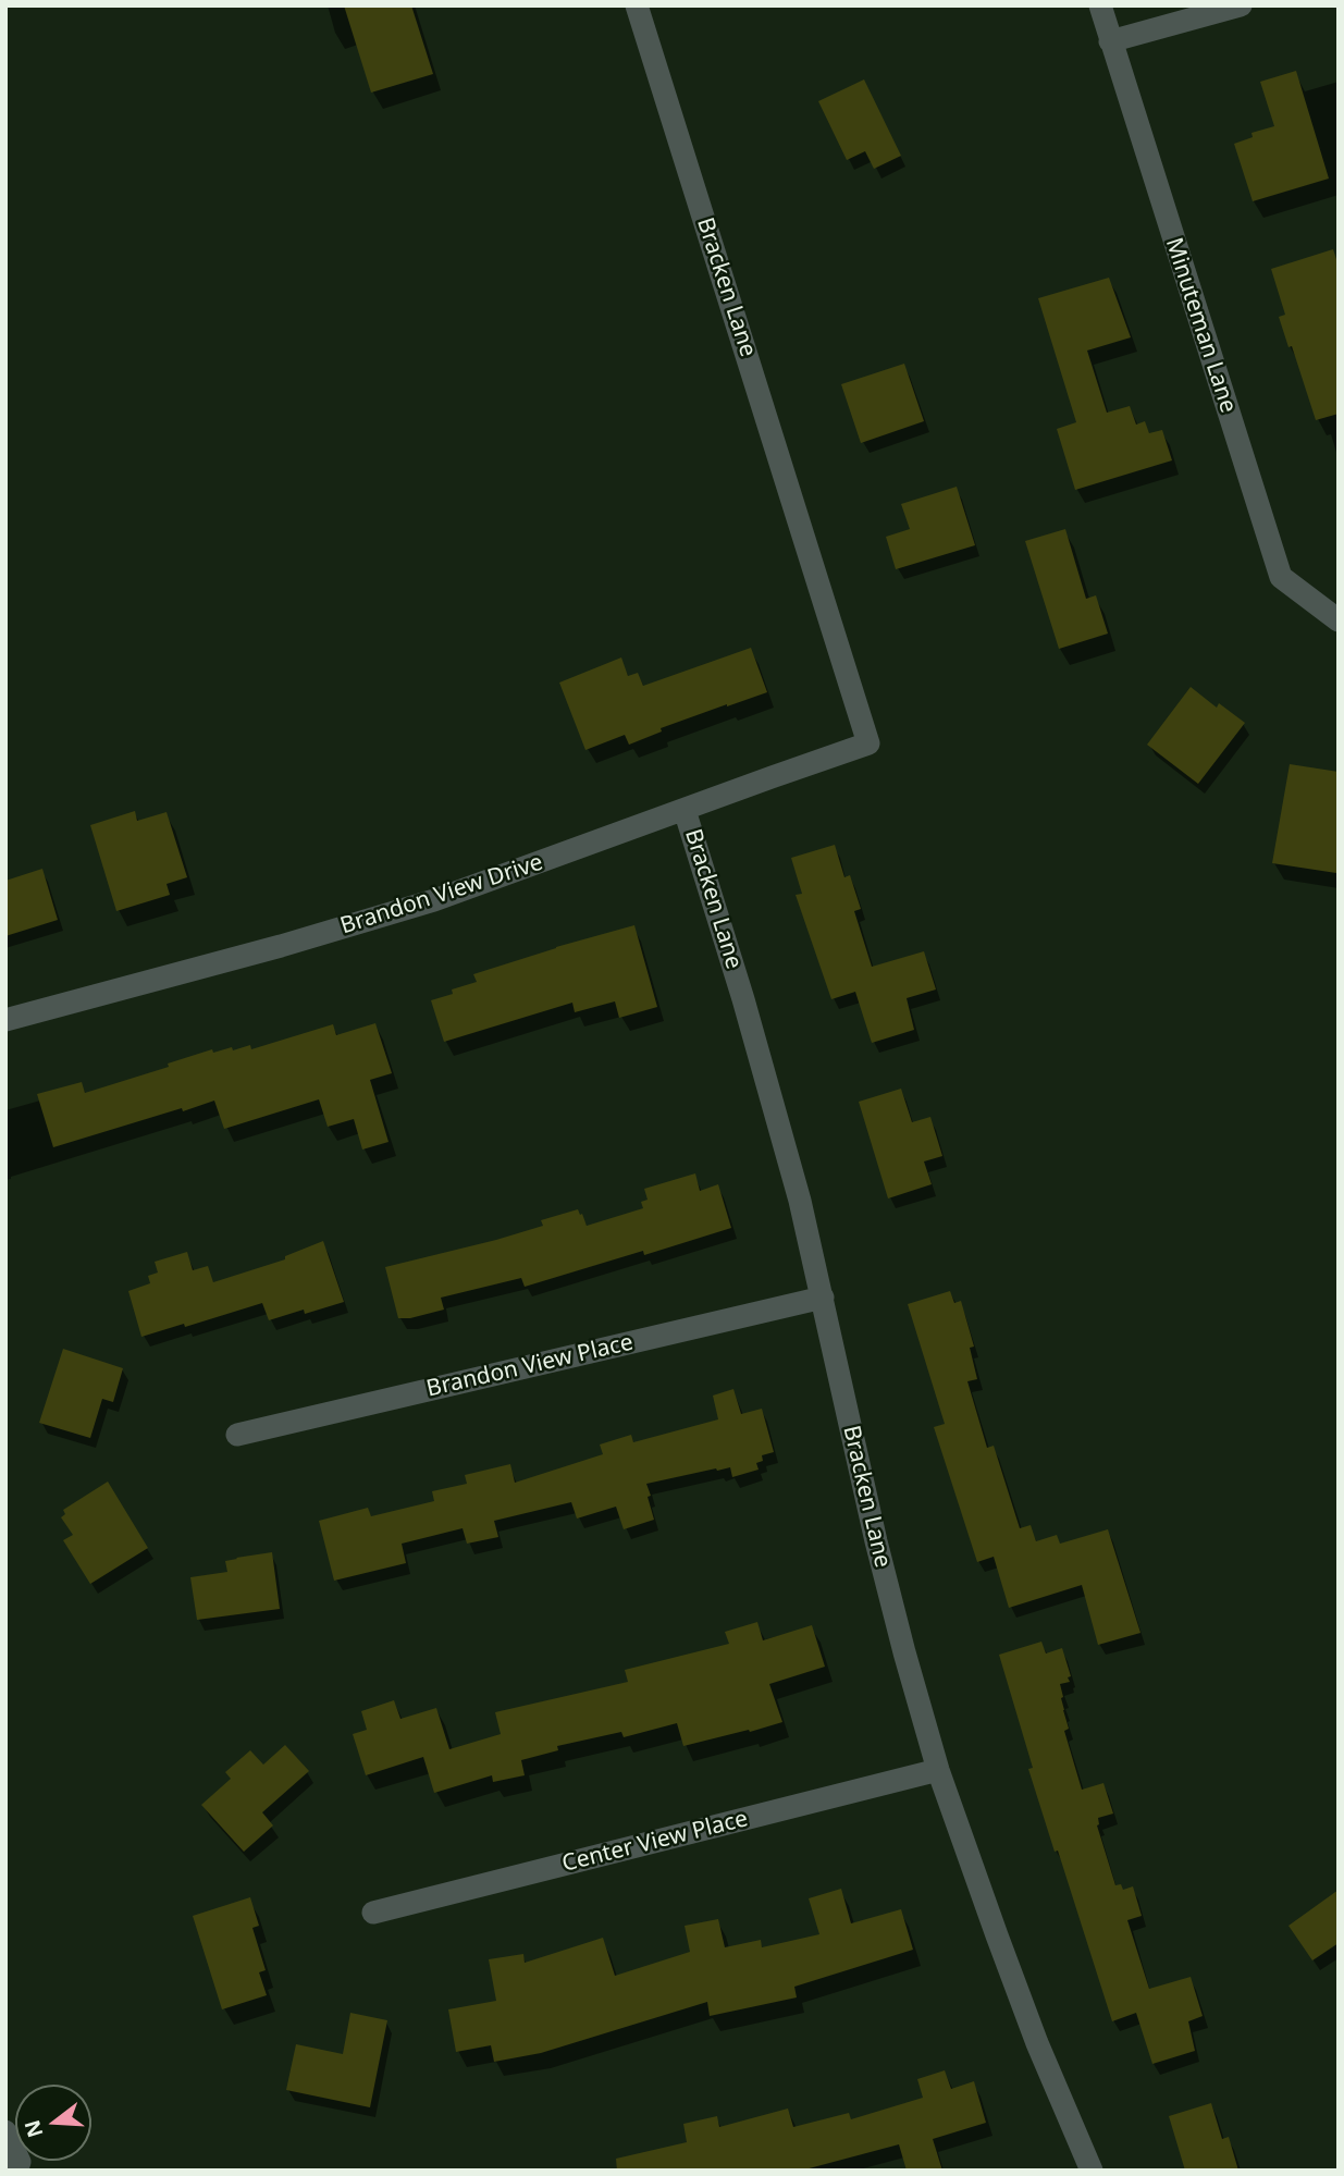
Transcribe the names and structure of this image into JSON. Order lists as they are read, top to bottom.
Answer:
{
  "streets": {
    "street": [
      "Bracken Lane",
      "Minuteman Lane",
      "Brandon View Drive",
      "Brandon View Place",
      "Center View Place"
    ]
  },
  "crossings": [
    ["Bracken Lane", "Brandon View Drive"],
    ["Bracken Lane", "Brandon View Place"],
    ["Bracken Lane", "Center View Place"]
  ],
  "north": "left"
}
